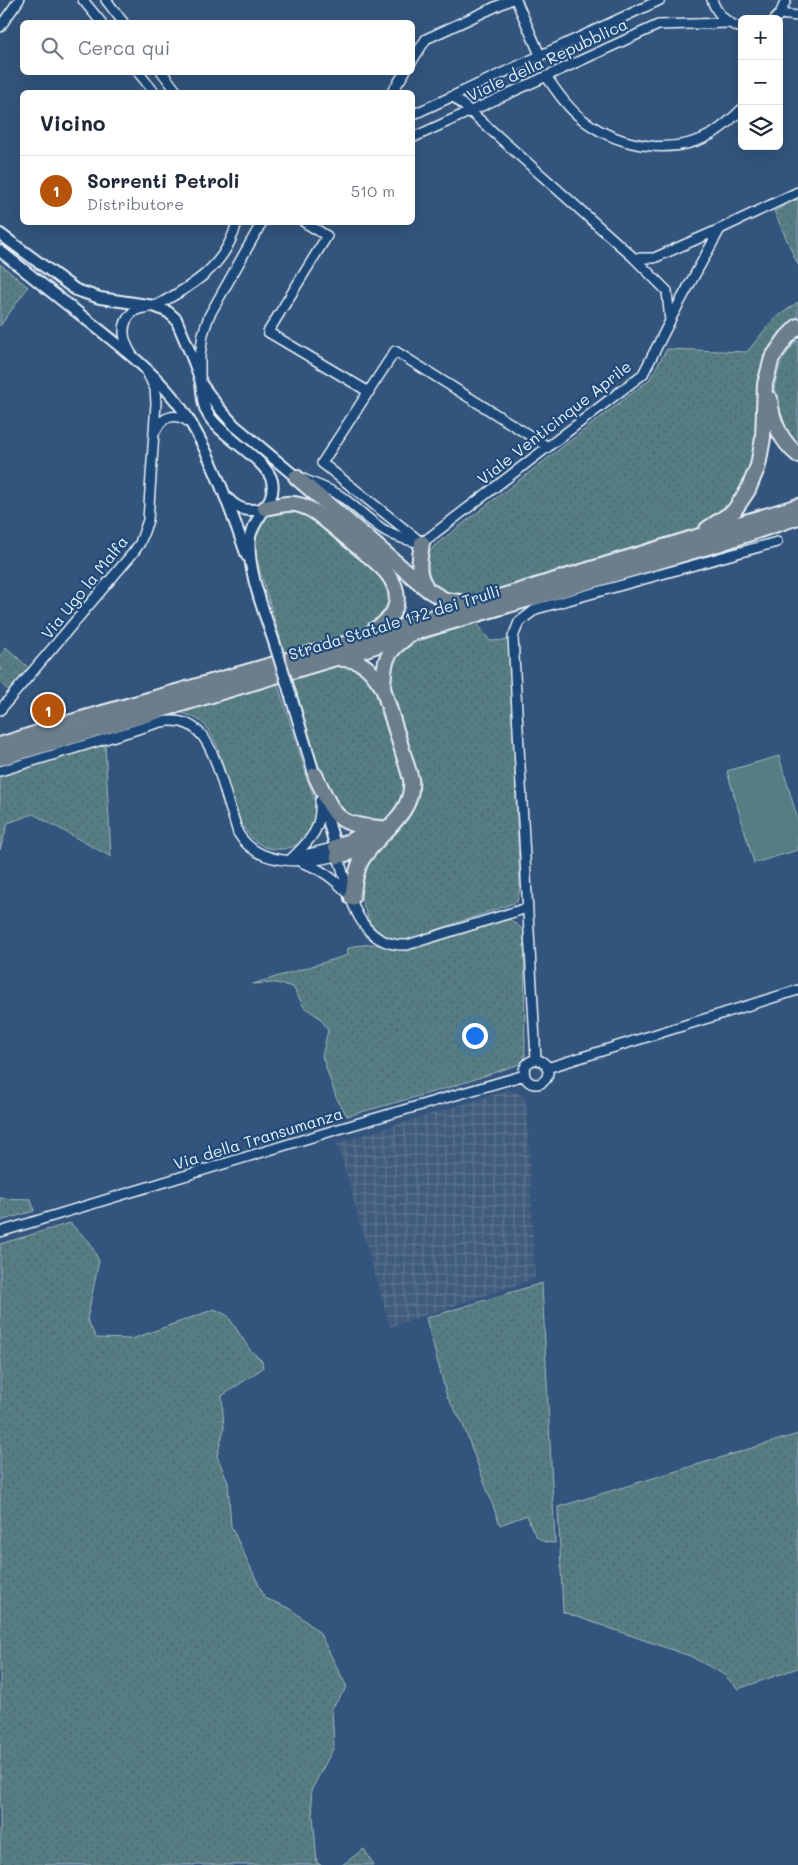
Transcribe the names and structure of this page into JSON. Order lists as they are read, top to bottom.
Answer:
{
  "streets": {
    "highway": ["Strada Statale 172 dei Trulli"],
    "street": [
      "Viale della Repubblica",
      "Viale Venticinque Aprile",
      "Via Ugo la Malfa",
      "Via della Transumanza"
    ]
  },
  "page": {
    "map_buttons": ["+", "−"],
    "search": "Cerca qui",
    "heading": "Vicino",
    "list": [
      {
        "mark": "1",
        "name": "Sorrenti Petroli",
        "note": "Distributore",
        "value": "510 m"
      }
    ],
    "pins": "1"
  }
}
